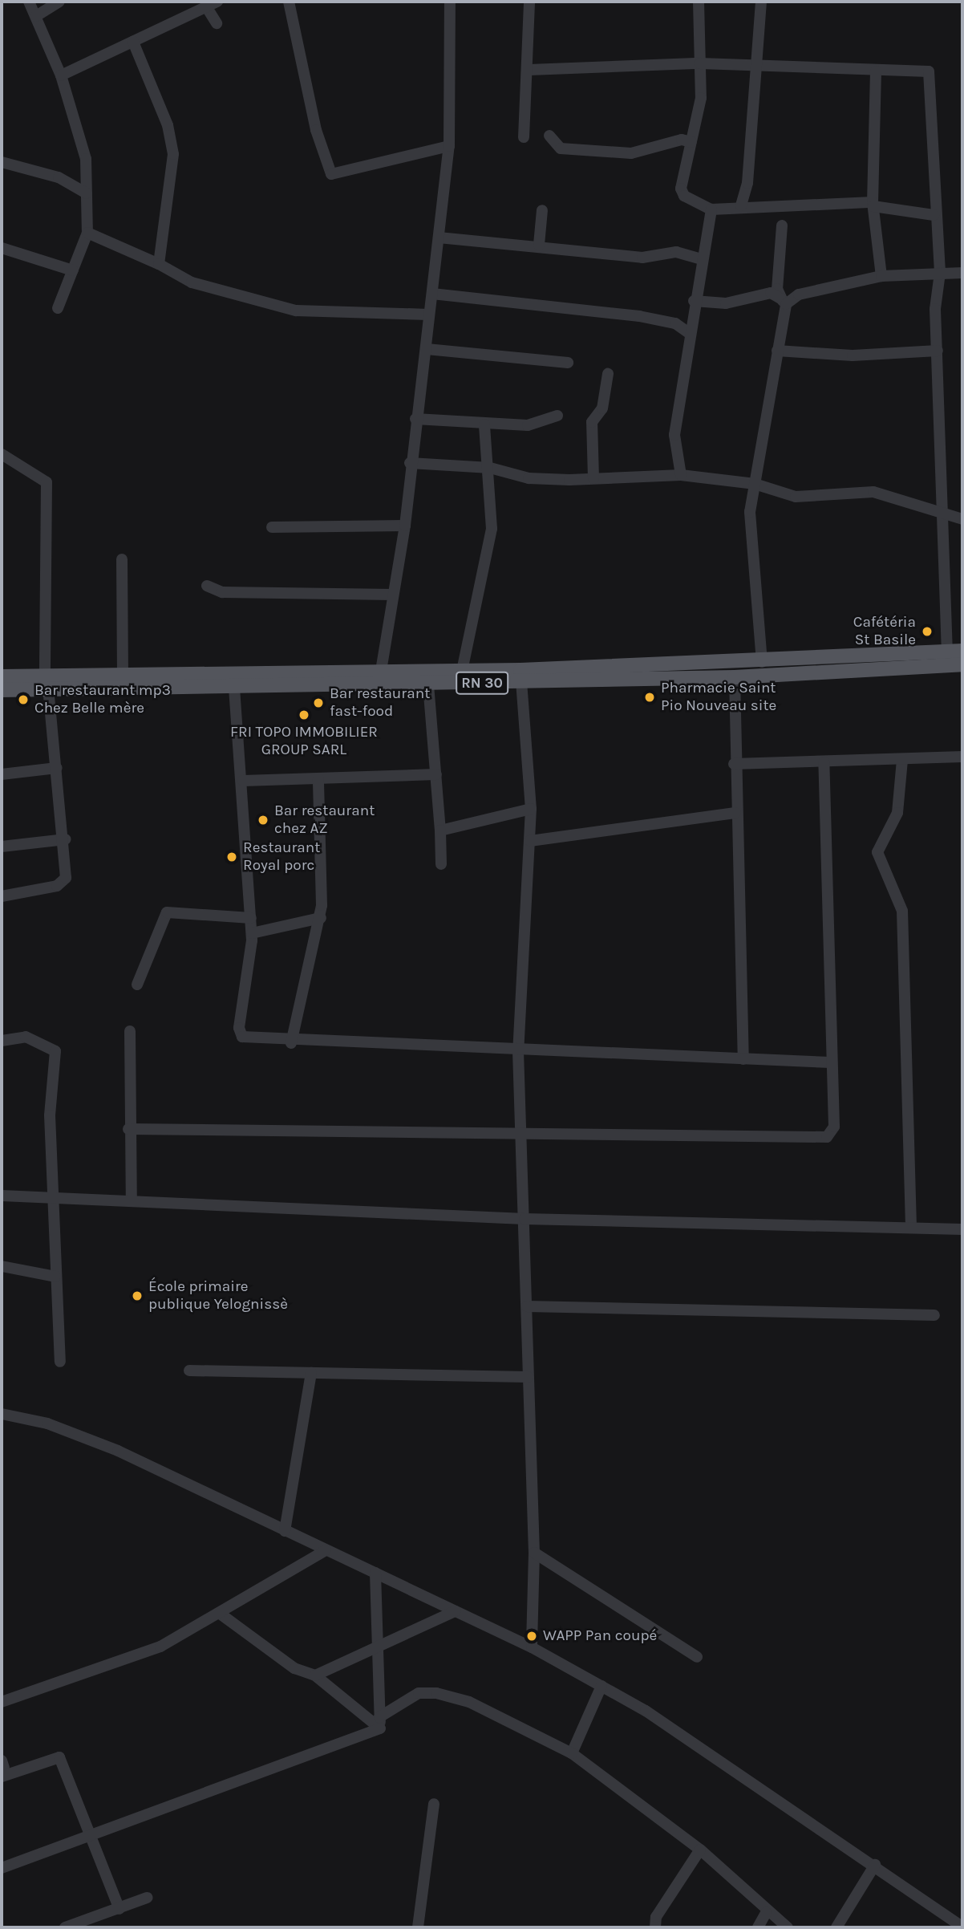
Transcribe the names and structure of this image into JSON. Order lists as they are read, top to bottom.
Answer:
{
  "streets": {
    "main road": ["RN 30"]
  },
  "places": [
    "Cafétéria St Basile",
    "Pharmacie Saint Pio Nouveau site",
    "Bar restaurant mp3 Chez Belle mère",
    "Bar restaurant fast-food",
    "FRI TOPO IMMOBILIER GROUP SARL",
    "Bar restaurant chez AZ",
    "Restaurant Royal porc",
    "École primaire publique Yelognissè",
    "WAPP Pan coupé"
  ]
}
